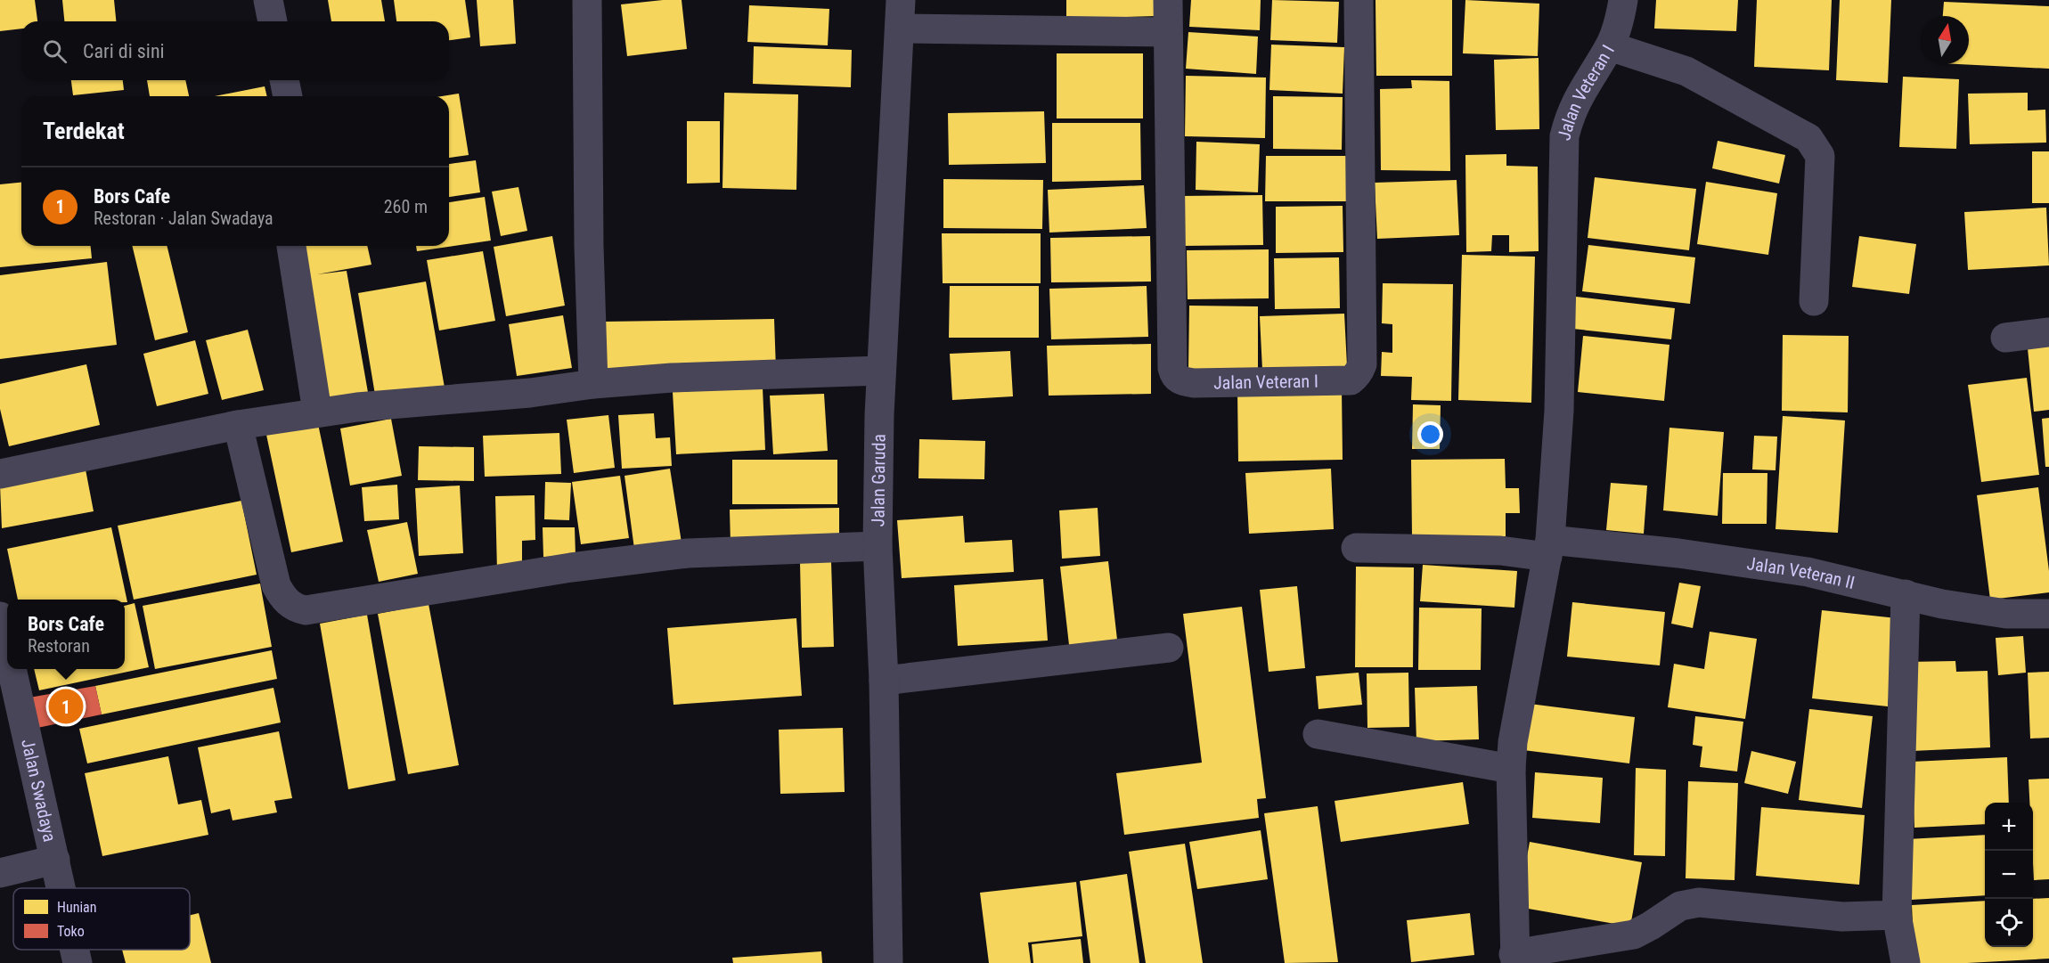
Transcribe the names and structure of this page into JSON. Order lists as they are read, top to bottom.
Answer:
{
  "streets": {
    "street": [
      "Jalan Veteran I",
      "Jalan Garuda",
      "Jalan Veteran II",
      "Jalan Swadaya"
    ]
  },
  "crossings": [
    ["Jalan Veteran I", "Jalan Veteran II"]
  ],
  "legend": ["Hunian", "Toko"],
  "north": "top",
  "page": {
    "search": "Cari di sini",
    "heading": "Terdekat",
    "list": [
      {
        "mark": "1",
        "name": "Bors Cafe",
        "note": "Restoran · Jalan Swadaya",
        "value": "260 m"
      }
    ],
    "popup": ["Bors Cafe", "Restoran"],
    "pins": "1",
    "map_buttons": ["+", "−"]
  }
}
